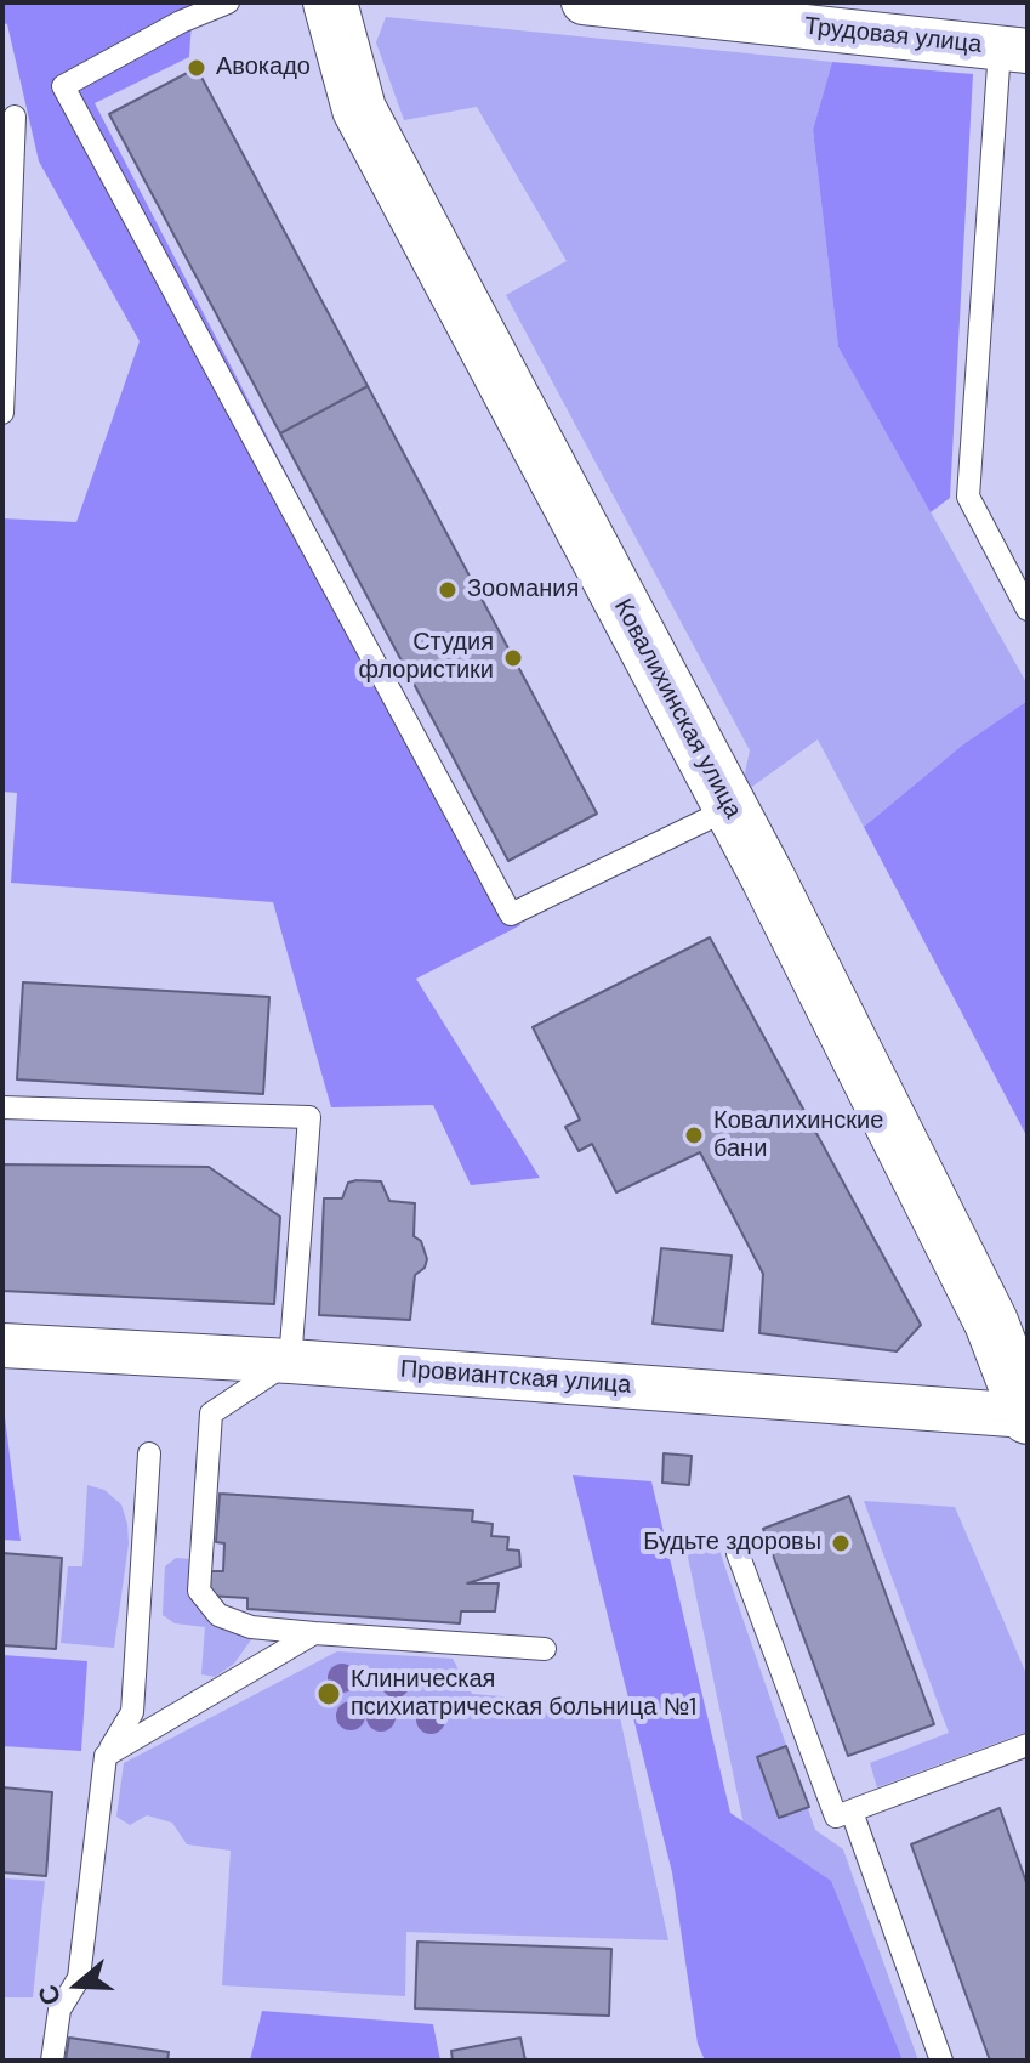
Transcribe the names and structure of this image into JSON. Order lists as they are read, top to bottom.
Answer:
{
  "streets": {
    "street": ["Трудовая улица", "Ковалихинская улица", "Провиантская улица"]
  },
  "crossings": [
    ["Ковалихинская улица", "Провиантская улица"]
  ],
  "places": [
    "Авокадо",
    "Зоомания",
    "Студия флористики",
    "Ковалихинские бани",
    "Будьте здоровы",
    "Клиническая психиатрическая больница №1"
  ],
  "north": "left"
}
